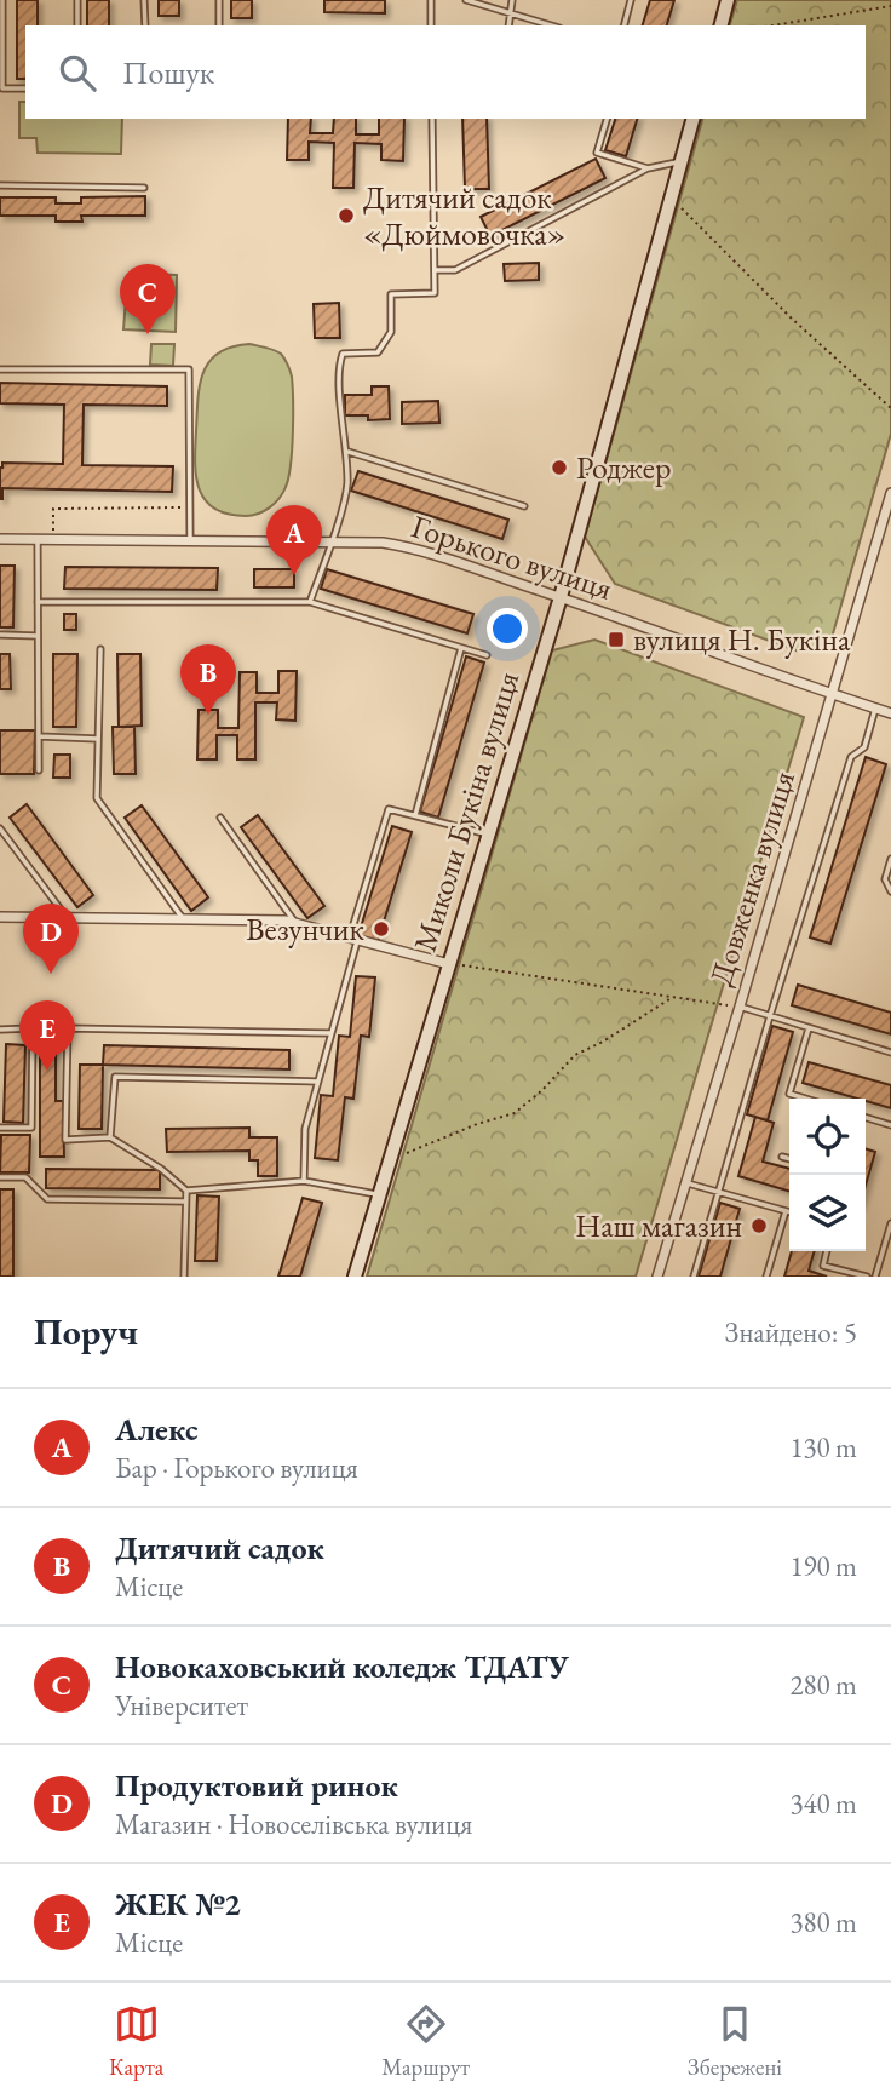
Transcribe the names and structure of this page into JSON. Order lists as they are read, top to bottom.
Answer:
{
  "streets": {
    "street": ["Горького вулиця", "Миколи Букіна вулиця", "Довженка вулиця"]
  },
  "crossings": [
    ["Горького вулиця", "Миколи Букіна вулиця"],
    ["Горького вулиця", "Довженка вулиця"]
  ],
  "places": {
    "other": [
      "Дитячий садок «Дюймовочка»",
      "Роджер",
      "Везунчик",
      "Наш магазин"
    ],
    "transit": ["вулиця Н. Букіна"]
  },
  "page": {
    "search": "Пошук",
    "pins": [
      "C",
      "A",
      "B",
      "D",
      "E"
    ],
    "heading": ["Поруч", "Знайдено: 5"],
    "list": [
      {
        "mark": "A",
        "name": "Алекс",
        "note": "Бар · Горького вулиця",
        "value": "130 m"
      },
      {
        "mark": "B",
        "name": "Дитячий садок",
        "note": "Місце",
        "value": "190 m"
      },
      {
        "mark": "C",
        "name": "Новокаховський коледж ТДАТУ",
        "note": "Університет",
        "value": "280 m"
      },
      {
        "mark": "D",
        "name": "Продуктовий ринок",
        "note": "Магазин · Новоселівська вулиця",
        "value": "340 m"
      },
      {
        "mark": "E",
        "name": "ЖЕК №2",
        "note": "Місце",
        "value": "380 m"
      }
    ],
    "nav": ["Карта", "Маршрут", "Збережені"]
  }
}
